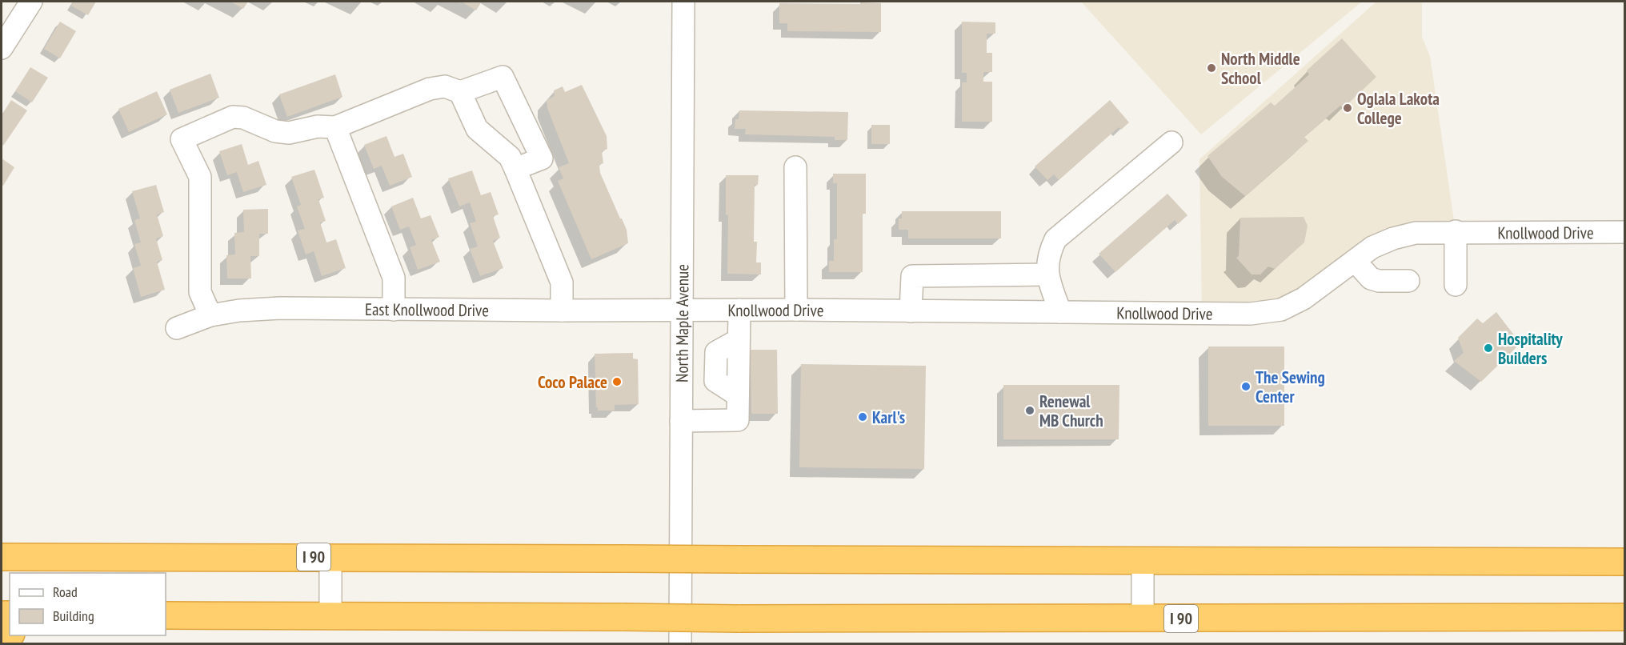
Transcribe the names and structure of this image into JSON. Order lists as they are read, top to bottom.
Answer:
{
  "streets": {
    "highway": ["I 90"],
    "street": ["Knollwood Drive", "East Knollwood Drive", "North Maple Avenue"]
  },
  "crossings": [
    ["Knollwood Drive", "East Knollwood Drive"],
    ["Knollwood Drive", "North Maple Avenue"],
    ["East Knollwood Drive", "North Maple Avenue"]
  ],
  "places": [
    "North Middle School",
    "Oglala Lakota College",
    "Hospitality Builders",
    "Coco Palace",
    "The Sewing Center",
    "Renewal MB Church",
    "Karl's"
  ],
  "legend": ["Road", "Building"]
}
